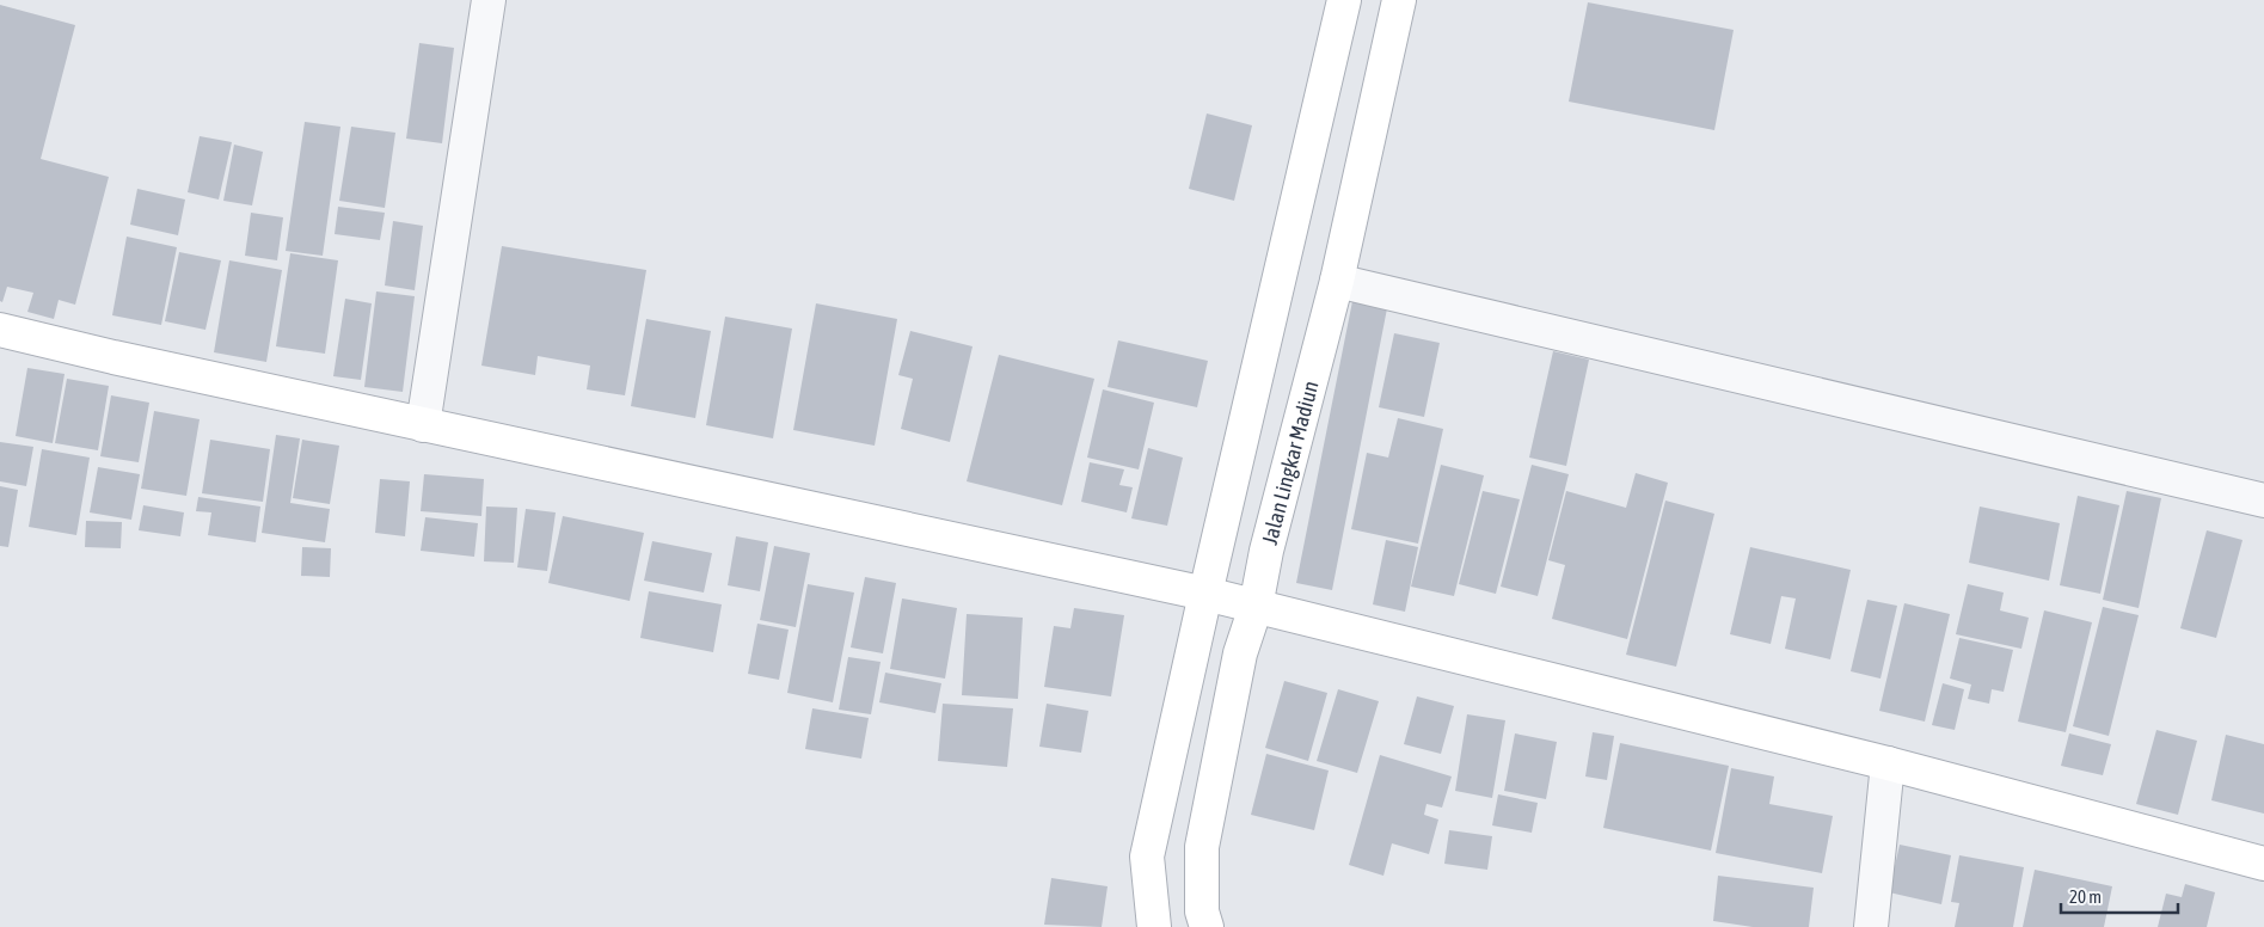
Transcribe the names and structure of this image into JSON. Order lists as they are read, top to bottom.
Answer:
{
  "streets": {
    "main road": ["Jalan Lingkar Madiun"]
  },
  "scale_bar": "20 m"
}
